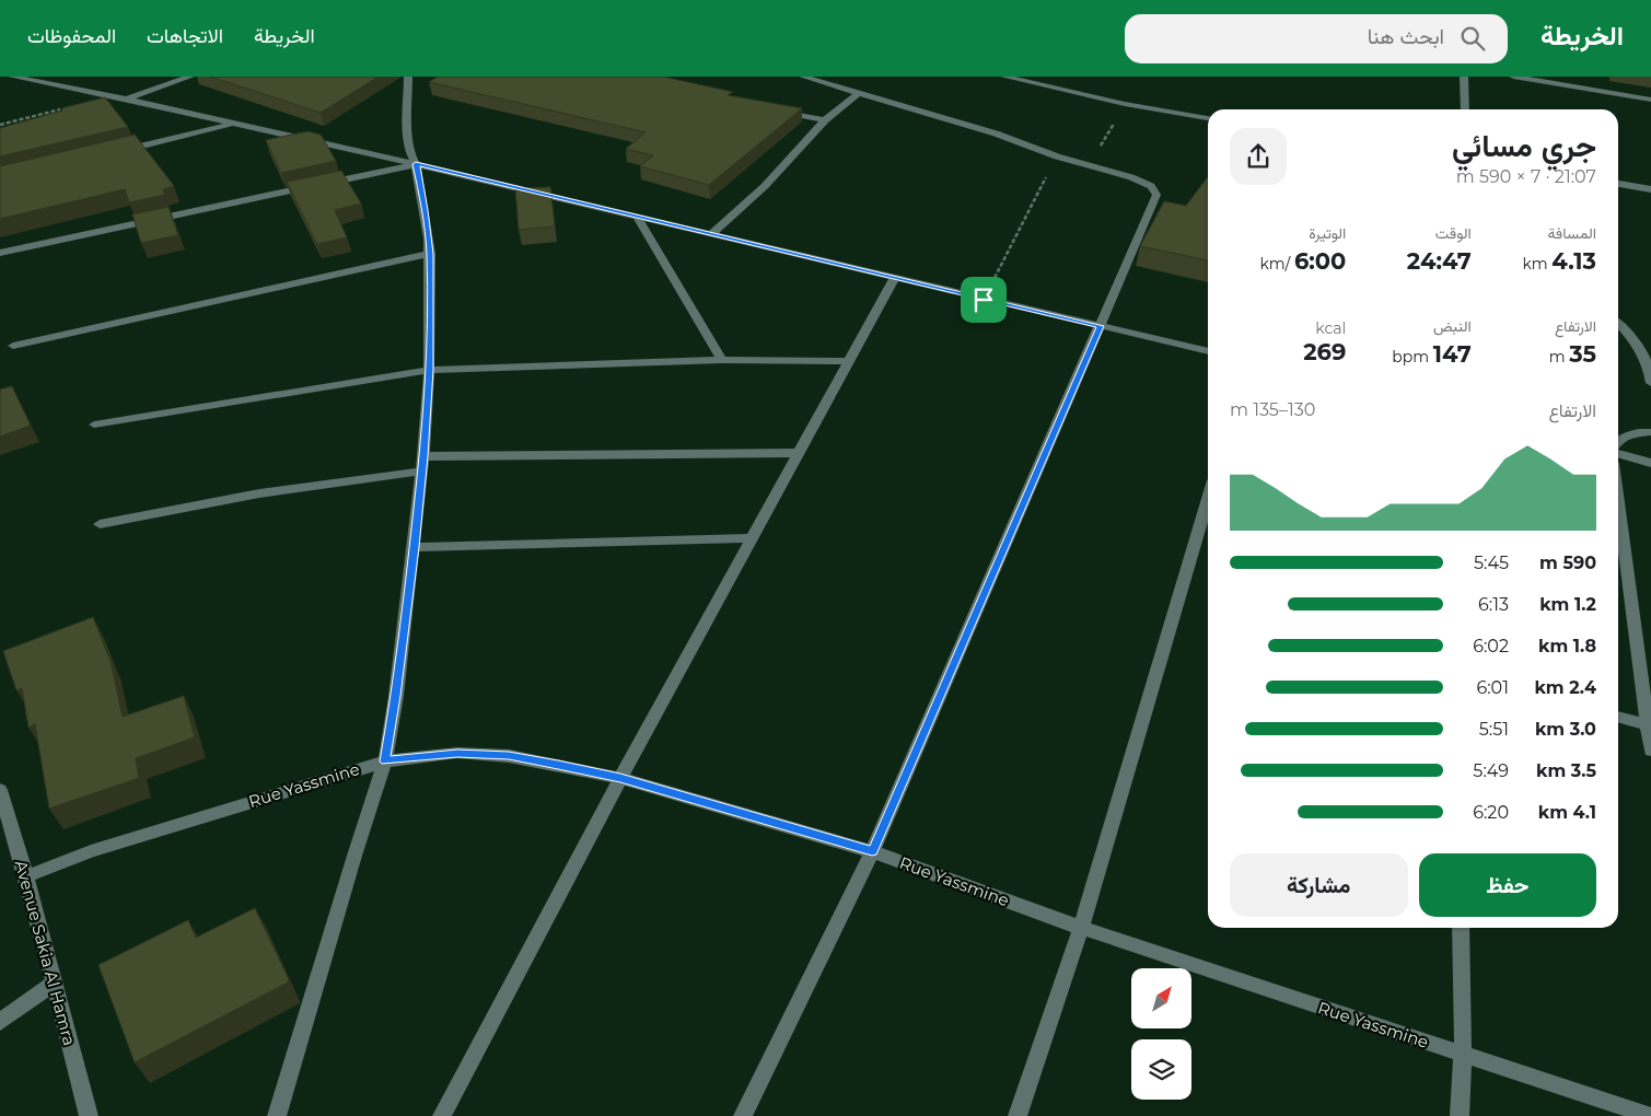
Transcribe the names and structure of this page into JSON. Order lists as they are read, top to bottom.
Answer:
{
  "streets": {
    "street": ["Rue Yassmine", "Avenue Sakia Al Hamra"]
  },
  "crossings": [
    ["Rue Yassmine", "Avenue Sakia Al Hamra"]
  ],
  "north": "top right",
  "page": {
    "header": "الخريطة",
    "search": "ابحث هنا",
    "nav": ["الخريطة", "الاتجاهات", "المحفوظات"],
    "heading": ["جري مسائي", "21:07 · 7 × 590 m"],
    "stats": [
      ["المسافة", "4.13 km"],
      ["الوقت", "24:47"],
      ["الوتيرة", "6:00 /km"],
      ["الارتفاع", "35 m"],
      ["النبض", "147 bpm"],
      ["kcal", "269"]
    ],
    "chart": ["الارتفاع", "130–135 m"],
    "list": [
      {
        "name": "590 m",
        "note": "5:45"
      },
      {
        "name": "1.2 km",
        "note": "6:13"
      },
      {
        "name": "1.8 km",
        "note": "6:02"
      },
      {
        "name": "2.4 km",
        "note": "6:01"
      },
      {
        "name": "3.0 km",
        "note": "5:51"
      },
      {
        "name": "3.5 km",
        "note": "5:49"
      },
      {
        "name": "4.1 km",
        "note": "6:20"
      }
    ],
    "buttons": ["حفظ", "مشاركة"]
  }
}
